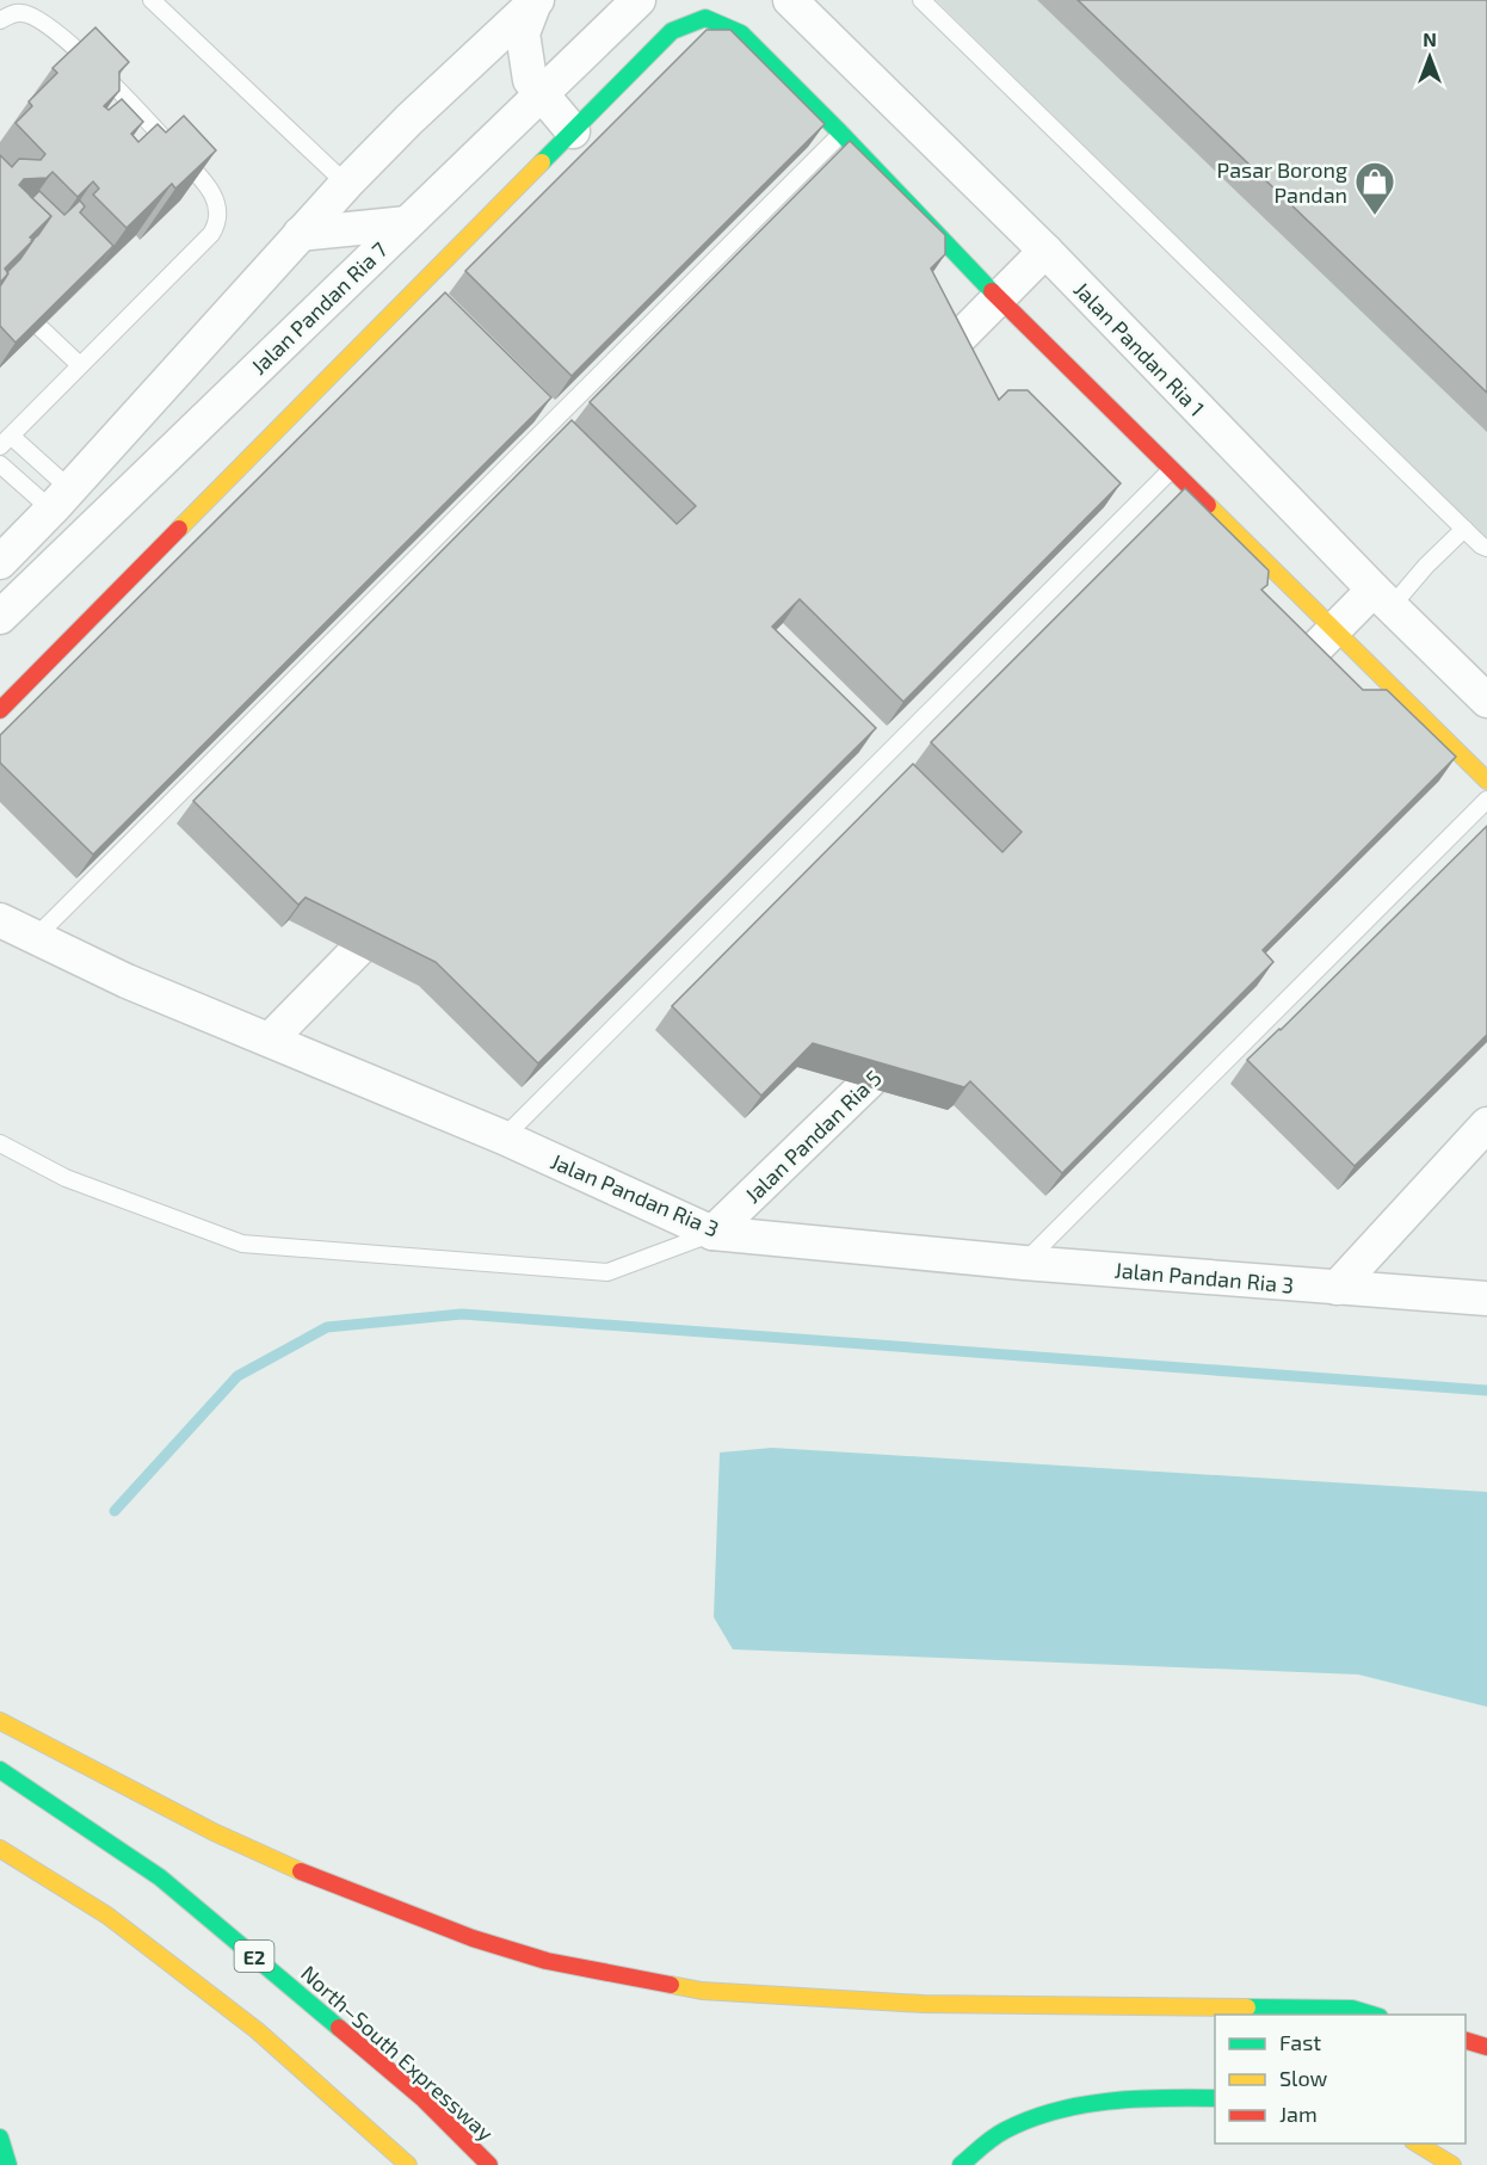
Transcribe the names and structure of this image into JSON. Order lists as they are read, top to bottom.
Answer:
{
  "streets": {
    "main road": ["E2", "North–South Expressway"],
    "street": [
      "Jalan Pandan Ria 7",
      "Jalan Pandan Ria 1",
      "Jalan Pandan Ria 5",
      "Jalan Pandan Ria 3"
    ]
  },
  "crossings": [
    ["Jalan Pandan Ria 5", "Jalan Pandan Ria 3"]
  ],
  "places": {
    "shop": ["Pasar Borong Pandan"]
  },
  "legend": ["Fast", "Slow", "Jam"],
  "north": "top"
}
